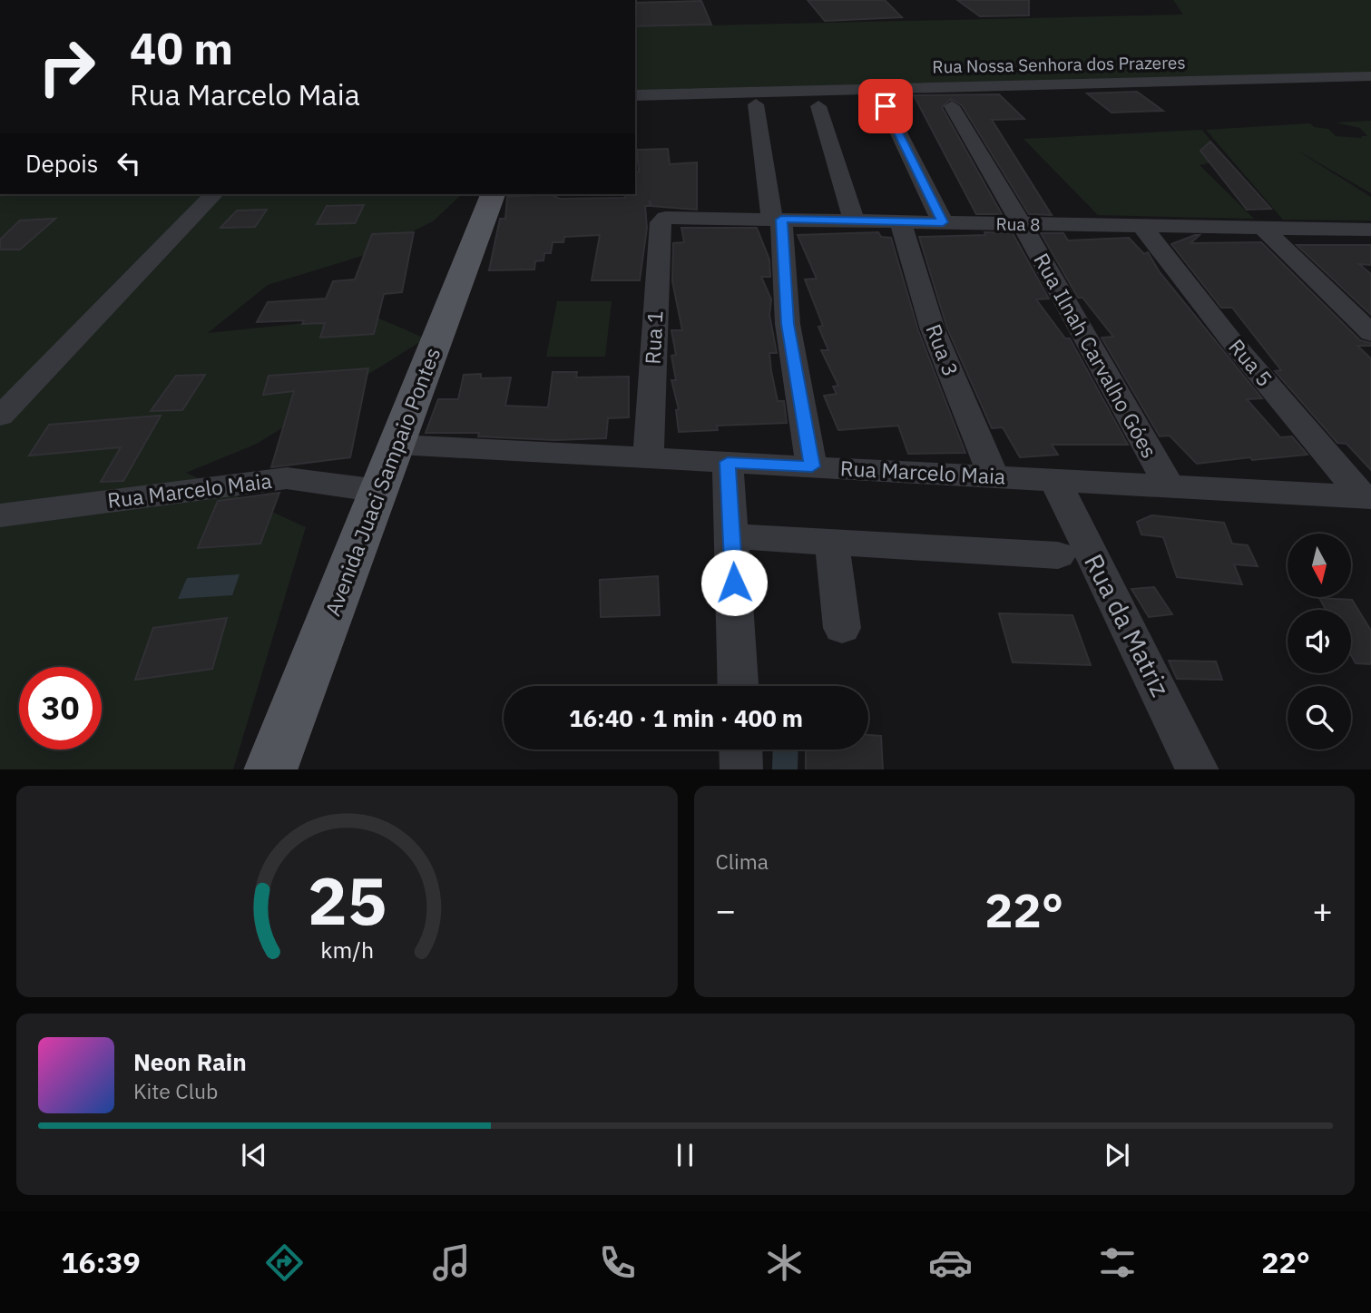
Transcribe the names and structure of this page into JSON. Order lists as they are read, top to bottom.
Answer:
{
  "streets": {
    "main road": ["Avenida Juaci Sampaio Pontes"],
    "street": [
      "Rua Nossa Senhora dos Prazeres",
      "Rua 8",
      "Rua 1",
      "Rua 3",
      "Rua Ilnah Carvalho Góes",
      "Rua 5",
      "Rua Marcelo Maia",
      "Rua da Matriz"
    ]
  },
  "crossings": [
    ["Rua 8", "Rua 1"],
    ["Rua 8", "Rua 3"],
    ["Rua 8", "Rua Ilnah Carvalho Góes"],
    ["Rua 8", "Rua 5"],
    ["Rua 1", "Rua Marcelo Maia"],
    ["Rua 3", "Rua Marcelo Maia"],
    ["Rua Ilnah Carvalho Góes", "Rua Marcelo Maia"],
    ["Rua 5", "Rua Marcelo Maia"],
    ["Rua Marcelo Maia", "Avenida Juaci Sampaio Pontes"],
    ["Rua Marcelo Maia", "Rua da Matriz"]
  ],
  "north": "bottom",
  "page": {
    "turn": ["40 m", "Rua Marcelo Maia"],
    "then": "Depois",
    "limit": "30",
    "trip": "16:40 · 1 min · 400 m",
    "tile": "Clima",
    "heat": ["−", "22°", "+"],
    "song": ["Neon Rain", "Kite Club"],
    "tabs": ["16:39", "22°"],
    "gauge": ["25", "km/h"]
  }
}
